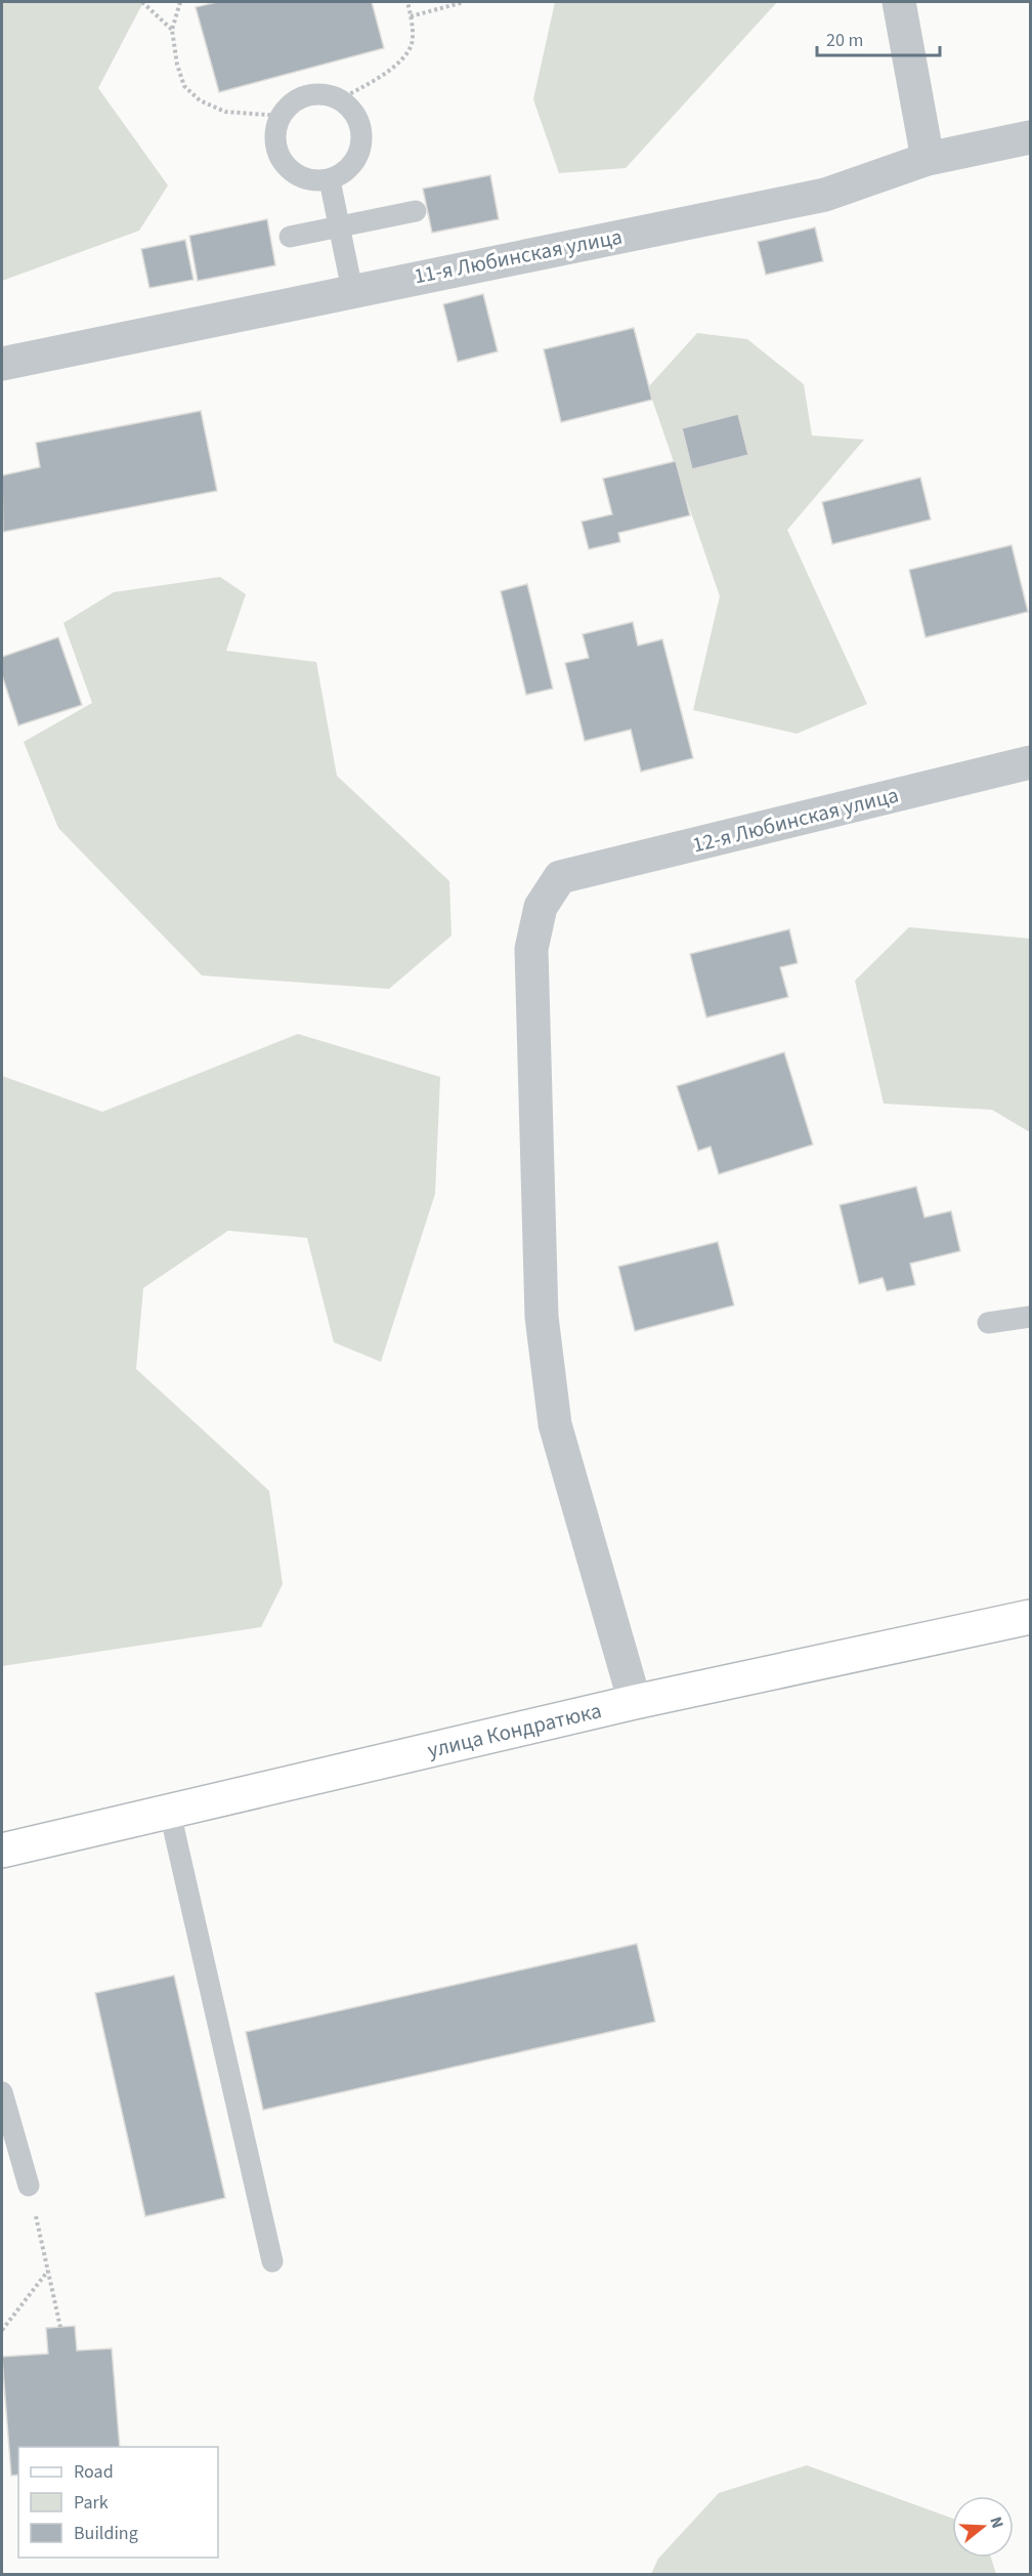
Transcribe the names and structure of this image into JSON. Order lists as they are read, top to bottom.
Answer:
{
  "streets": {
    "main road": ["улица Кондратюка"],
    "street": ["11-я Любинская улица", "12-я Любинская улица"]
  },
  "crossings": [
    ["12-я Любинская улица", "улица Кондратюка"]
  ],
  "legend": ["Road", "Park", "Building"],
  "scale_bar": "20 m",
  "north": "right"
}
